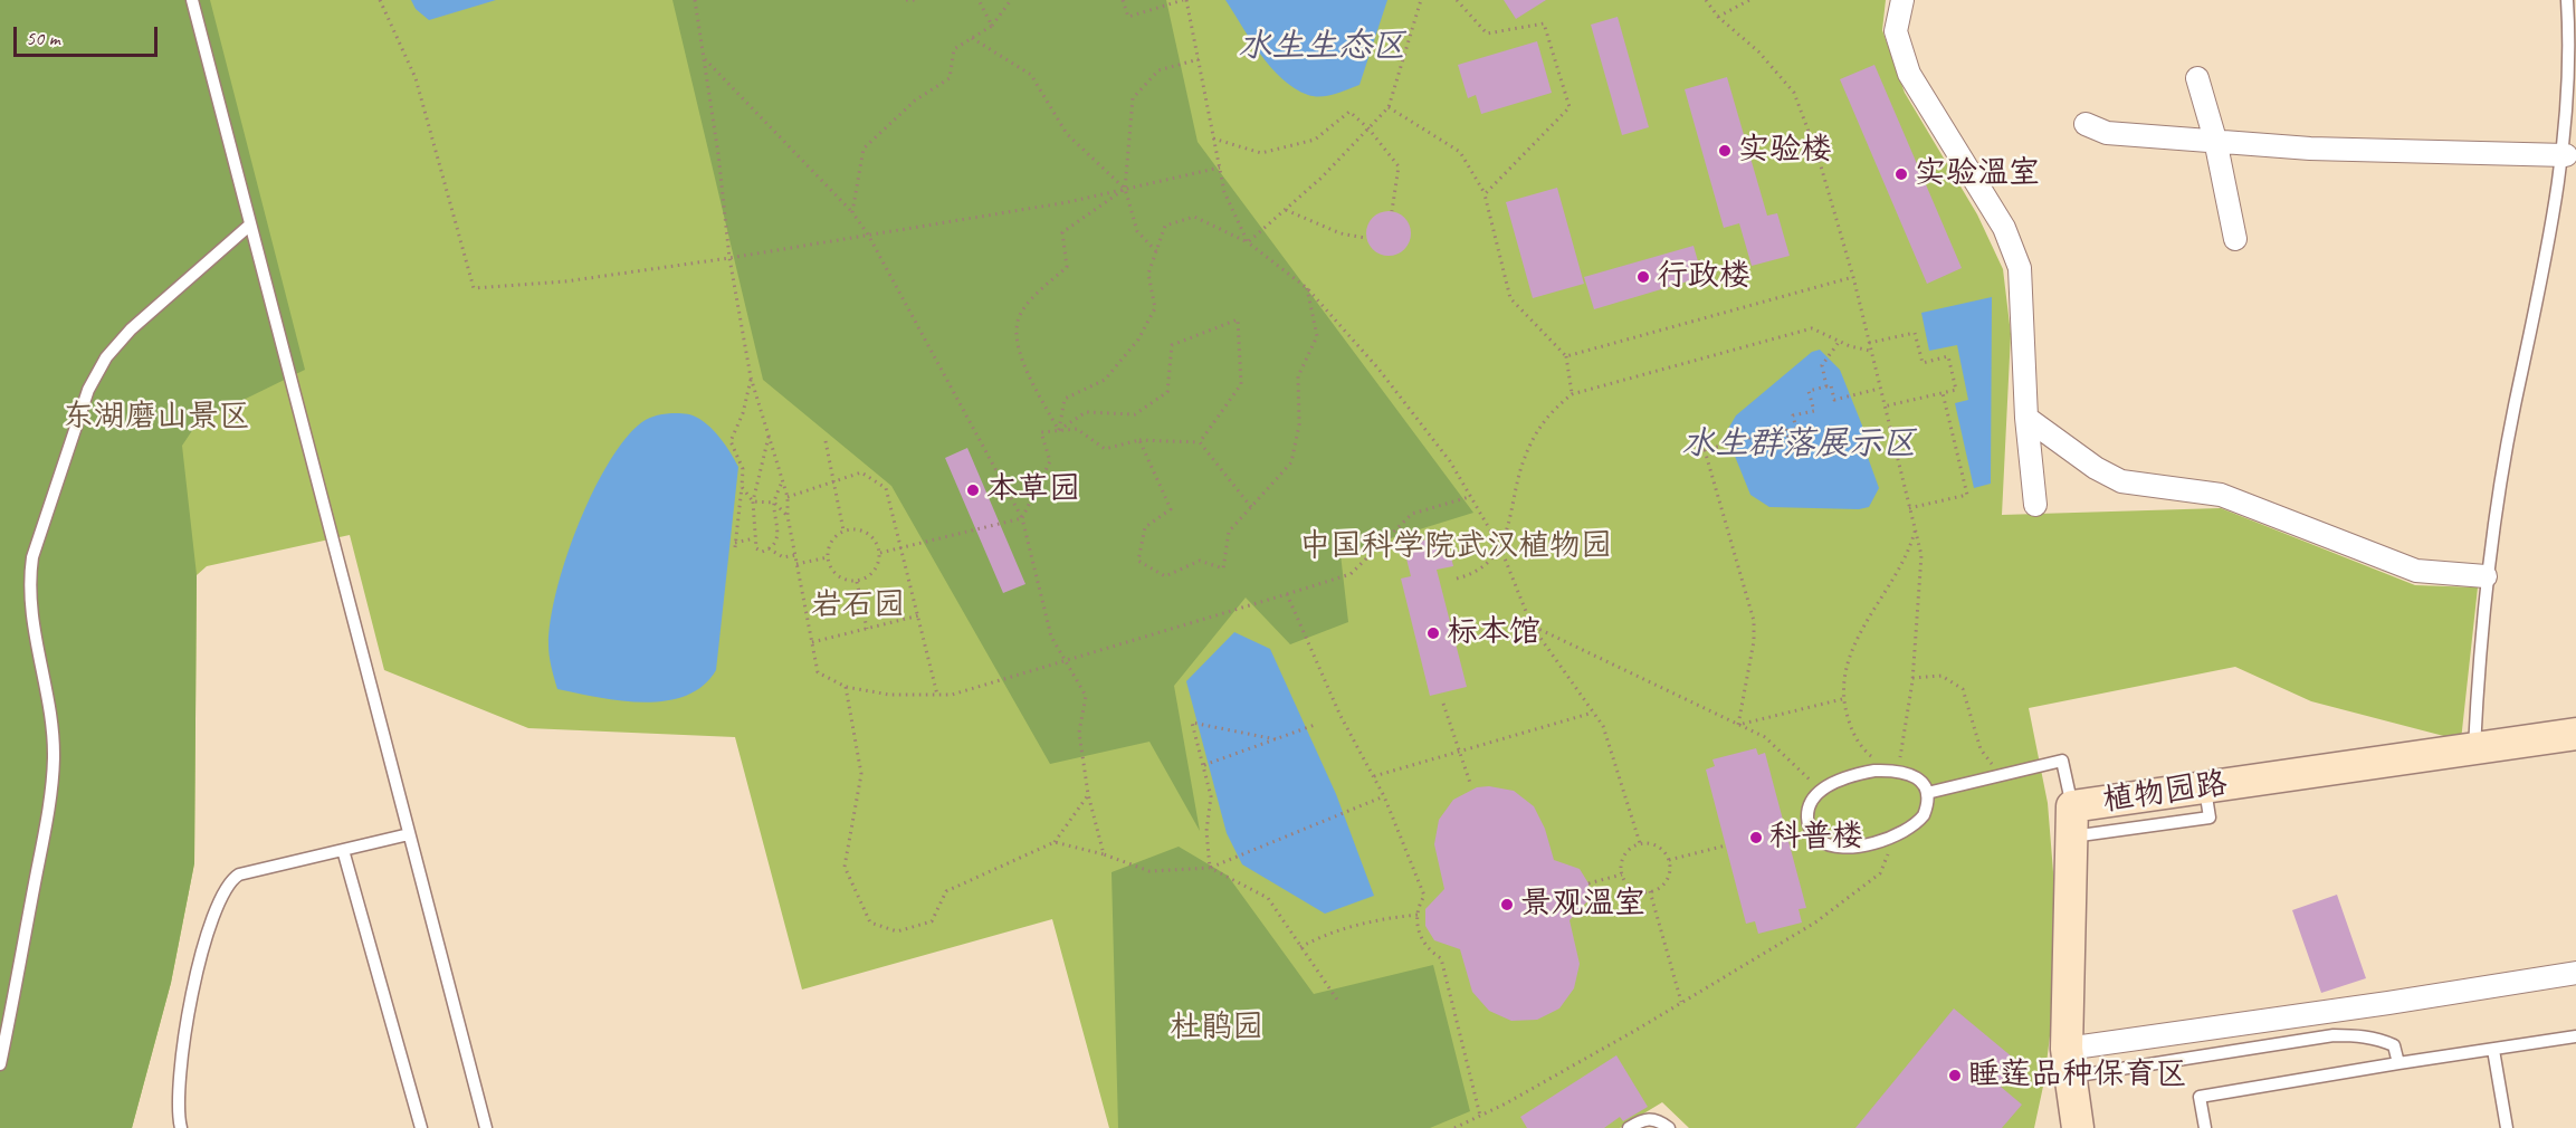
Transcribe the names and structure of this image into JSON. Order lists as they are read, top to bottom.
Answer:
{
  "streets": {
    "street": ["植物园路"]
  },
  "water": ["水生生态区", "水生群落展示区"],
  "parks": [
    "东湖磨山景区",
    "中国科学院武汉植物园",
    "岩石园",
    "杜鹃园"
  ],
  "places": [
    "实验楼",
    "实验温室",
    "行政楼",
    "本草园",
    "标本馆",
    "科普楼",
    "景观温室",
    "睡莲品种保育区"
  ],
  "scale_bar": "50 m"
}
